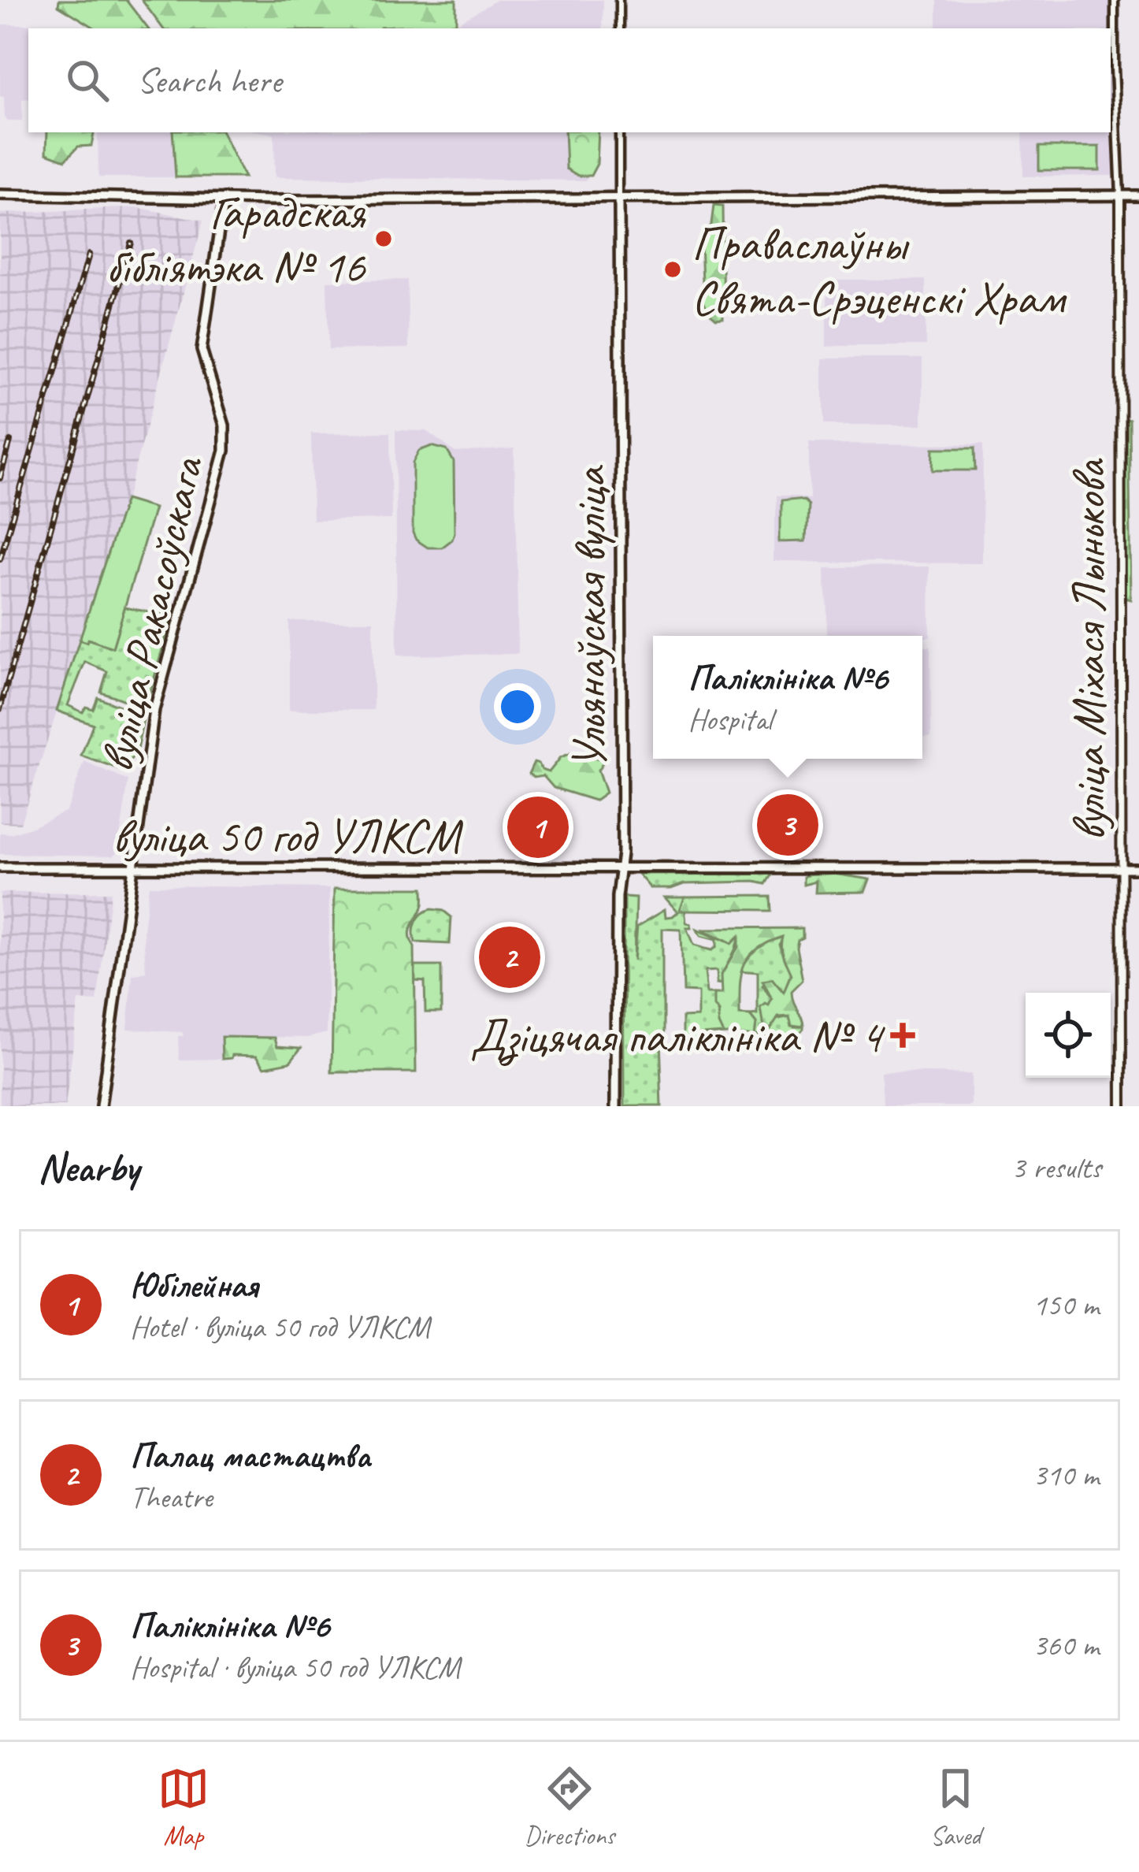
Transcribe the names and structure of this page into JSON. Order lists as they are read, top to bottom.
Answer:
{
  "streets": {
    "main road": ["вуліца Ракасоўскага", "Ульянаўская вуліца", "вуліца 50 год УЛКСМ"],
    "street": ["вуліца Міхася Лынькова"]
  },
  "crossings": [
    ["вуліца Ракасоўскага", "вуліца 50 год УЛКСМ"],
    ["Ульянаўская вуліца", "вуліца 50 год УЛКСМ"],
    ["вуліца Міхася Лынькова", "вуліца 50 год УЛКСМ"]
  ],
  "places": {
    "other": ["Гарадская бібліятэка № 16", "Праваслаўны Свята-Срэценскі Храм"],
    "health": ["Дзіцячая паліклініка № 4"]
  },
  "page": {
    "search": "Search here",
    "popup": ["Паліклініка №6", "Hospital"],
    "pins": ["3", "1", "2"],
    "heading": ["Nearby", "3 results"],
    "list": [
      {
        "mark": "1",
        "name": "Юбілейная",
        "note": "Hotel · вуліца 50 год УЛКСМ",
        "value": "150 m"
      },
      {
        "mark": "2",
        "name": "Палац мастацтва",
        "note": "Theatre",
        "value": "310 m"
      },
      {
        "mark": "3",
        "name": "Паліклініка №6",
        "note": "Hospital · вуліца 50 год УЛКСМ",
        "value": "360 m"
      }
    ],
    "nav": ["Map", "Directions", "Saved"]
  }
}
